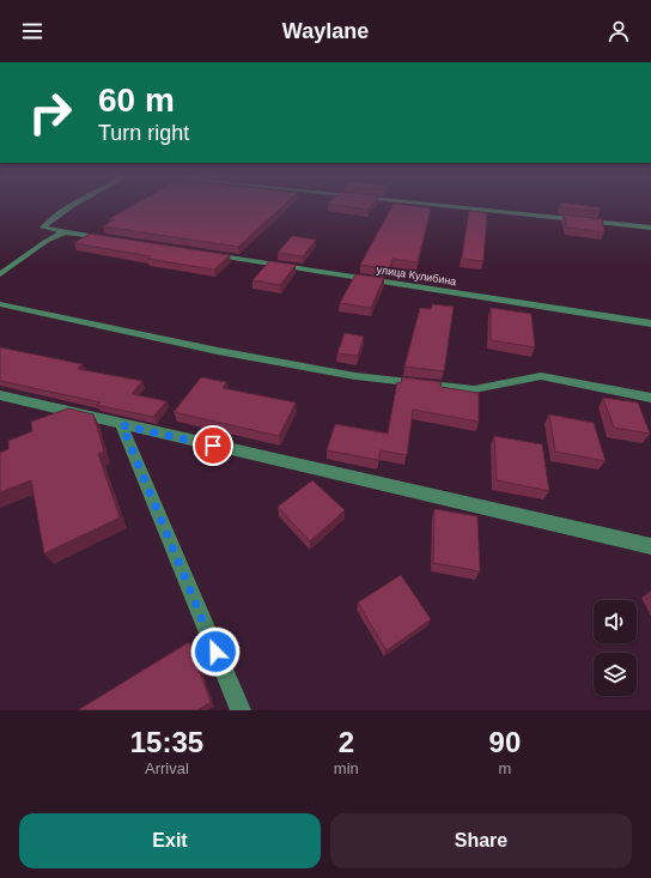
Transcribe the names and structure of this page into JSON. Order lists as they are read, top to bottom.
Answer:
{
  "streets": {
    "street": ["улица Кулибина"]
  },
  "page": {
    "header": "Waylane",
    "turn": ["60 m", "Turn right"],
    "eta": [
      "15:35",
      "Arrival",
      "2",
      "min",
      "90",
      "m"
    ],
    "buttons": ["Exit", "Share"]
  }
}
